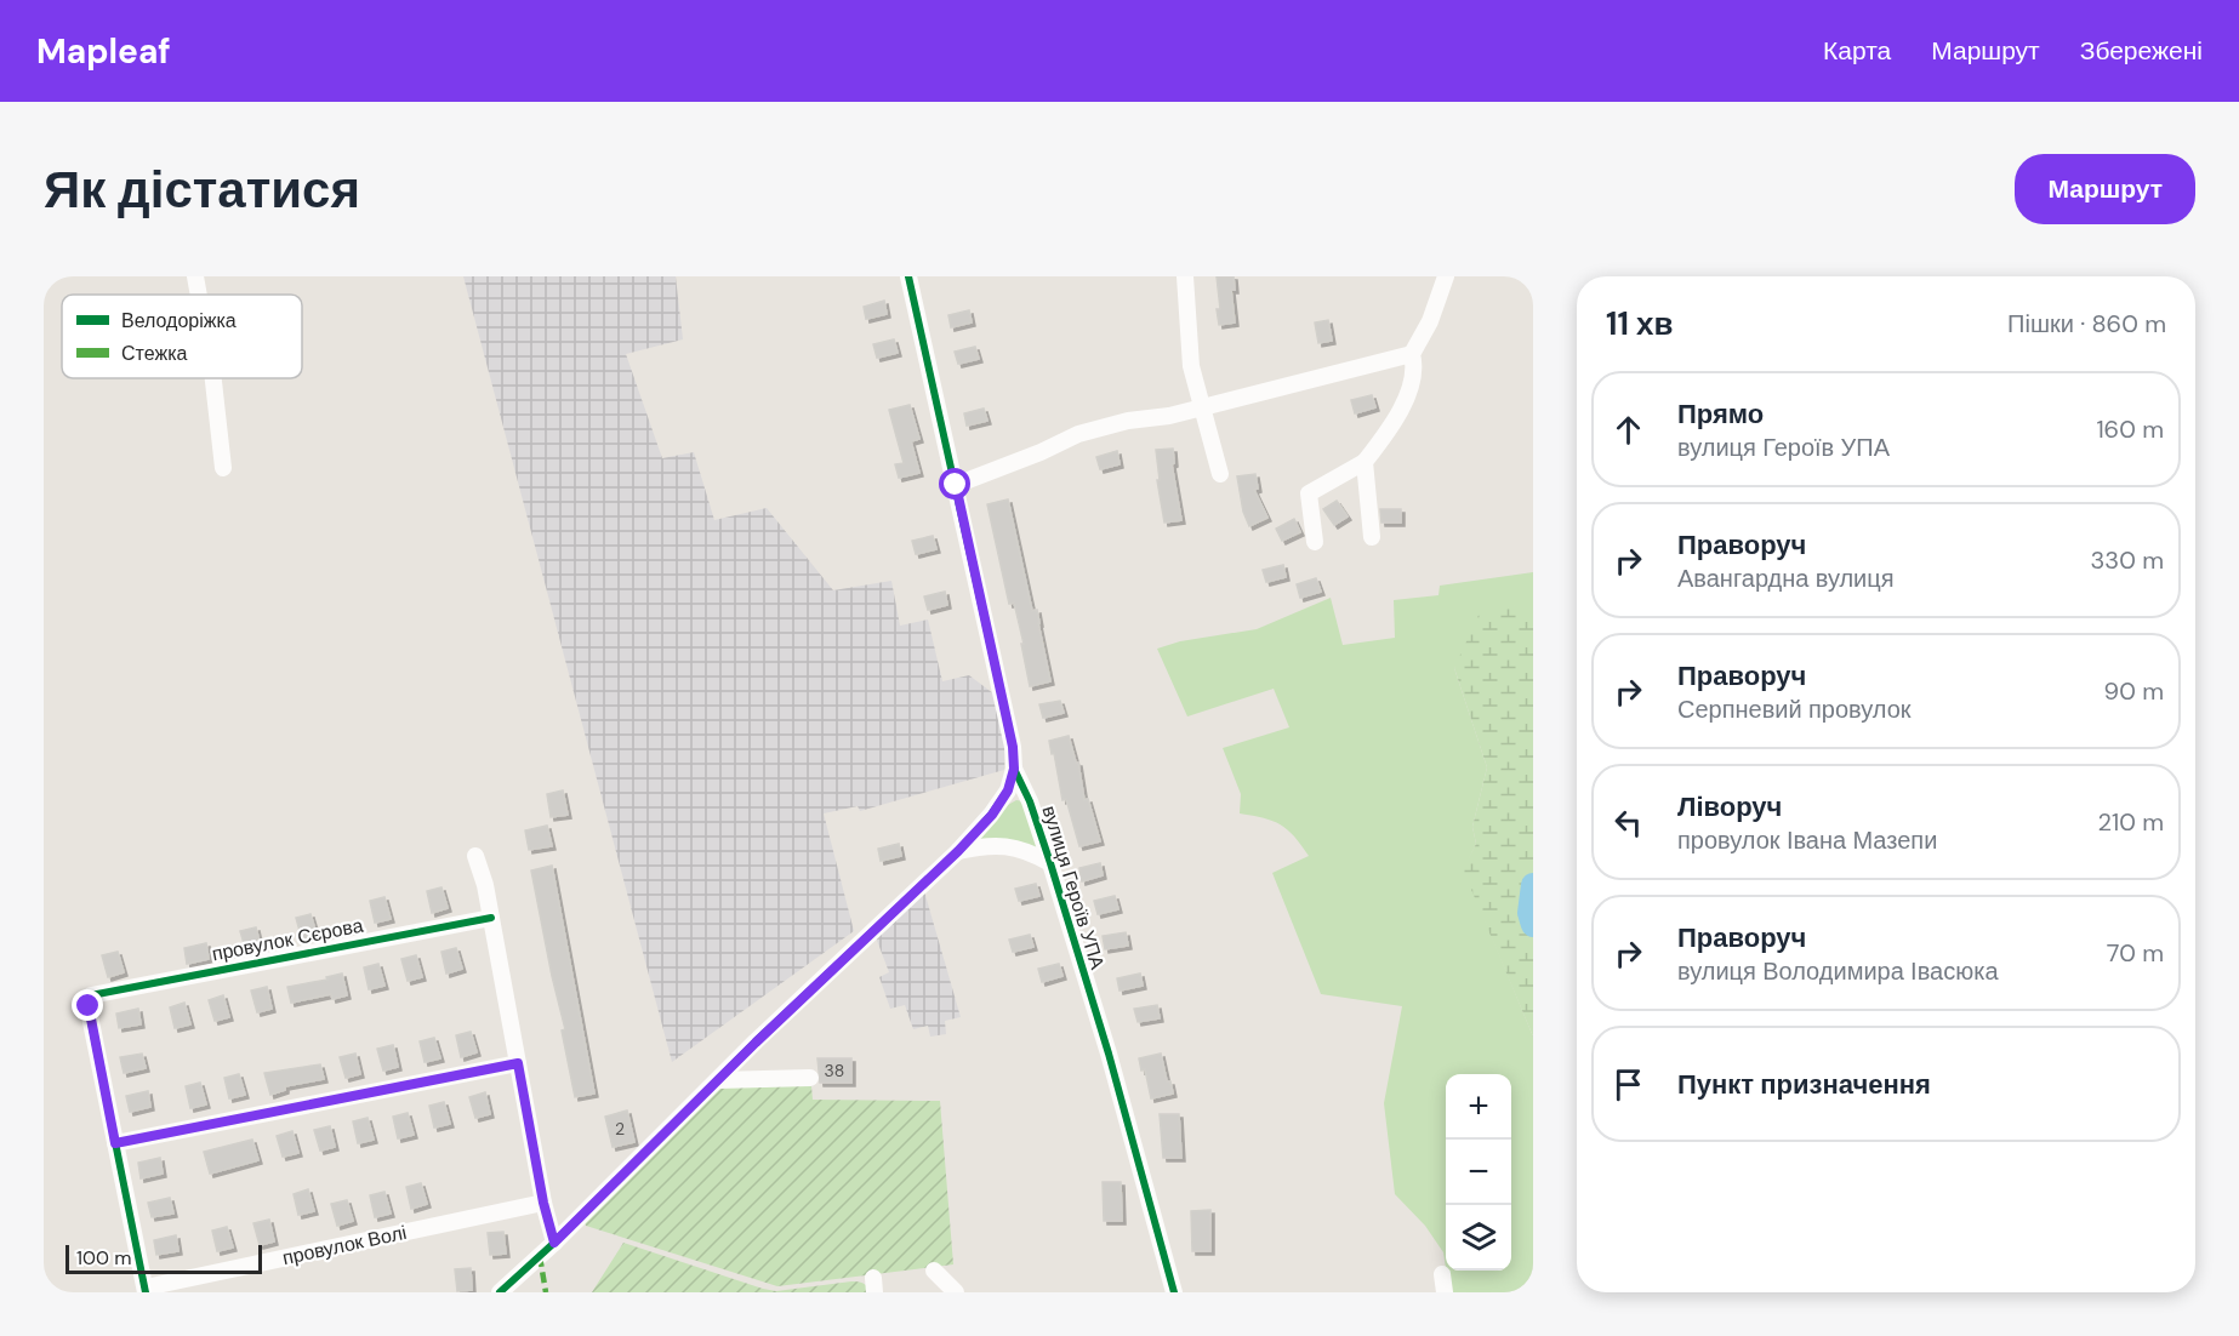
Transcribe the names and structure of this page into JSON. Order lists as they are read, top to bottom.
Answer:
{
  "streets": {
    "street": ["вулиця Героїв УПА", "провулок Сєрова", "провулок Волі"]
  },
  "house_numbers": ["38", "2"],
  "legend": ["Велодоріжка", "Стежка"],
  "scale_bar": "100 m",
  "page": {
    "header": "Mapleaf",
    "nav": ["Карта", "Маршрут", "Збережені"],
    "buttons": "Маршрут",
    "title": "Як дістатися",
    "heading": ["11 хв", "Пішки · 860 m"],
    "list": [
      ["Прямо", "вулиця Героїв УПА", "160 m"],
      ["Праворуч", "Авангардна вулиця", "330 m"],
      ["Праворуч", "Серпневий провулок", "90 m"],
      ["Ліворуч", "провулок Івана Мазепи", "210 m"],
      ["Праворуч", "вулиця Володимира Івасюка", "70 m"],
      "Пункт призначення"
    ],
    "map_buttons": ["+", "−"],
    "scale": "100 m"
  }
}
